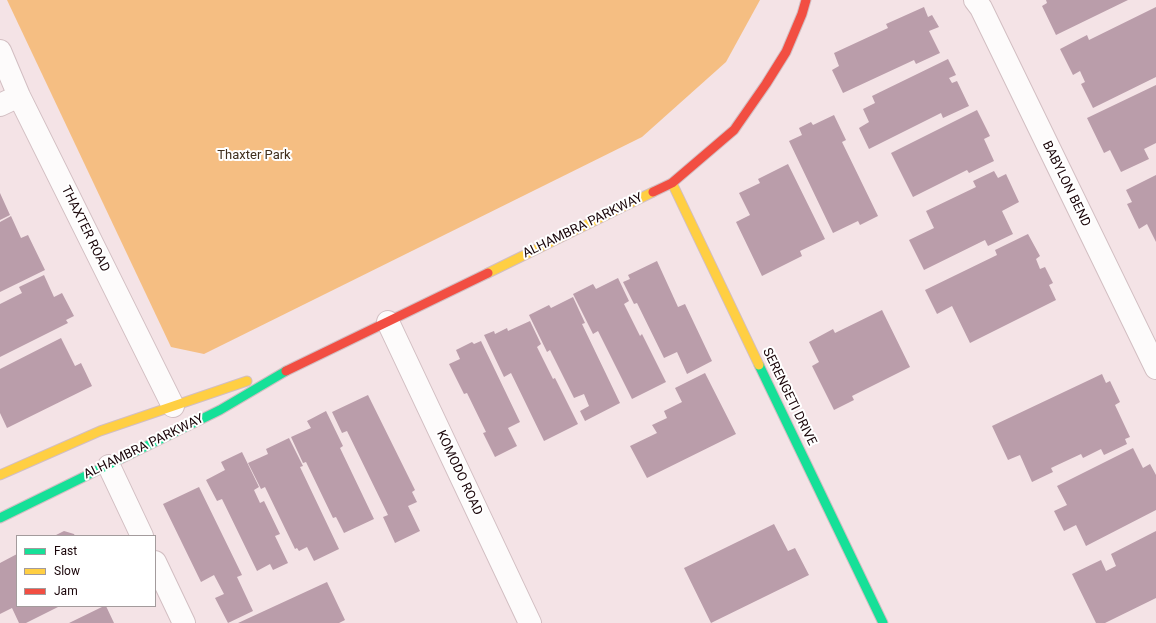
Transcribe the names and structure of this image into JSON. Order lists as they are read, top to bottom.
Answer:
{
  "streets": {
    "street": [
      "BABYLON BEND",
      "ALHAMBRA PARKWAY",
      "THAXTER ROAD",
      "SERENGETI DRIVE",
      "KOMODO ROAD"
    ]
  },
  "crossings": [
    ["ALHAMBRA PARKWAY", "THAXTER ROAD"],
    ["ALHAMBRA PARKWAY", "SERENGETI DRIVE"],
    ["ALHAMBRA PARKWAY", "KOMODO ROAD"]
  ],
  "parks": ["Thaxter Park"],
  "legend": ["Fast", "Slow", "Jam"]
}
